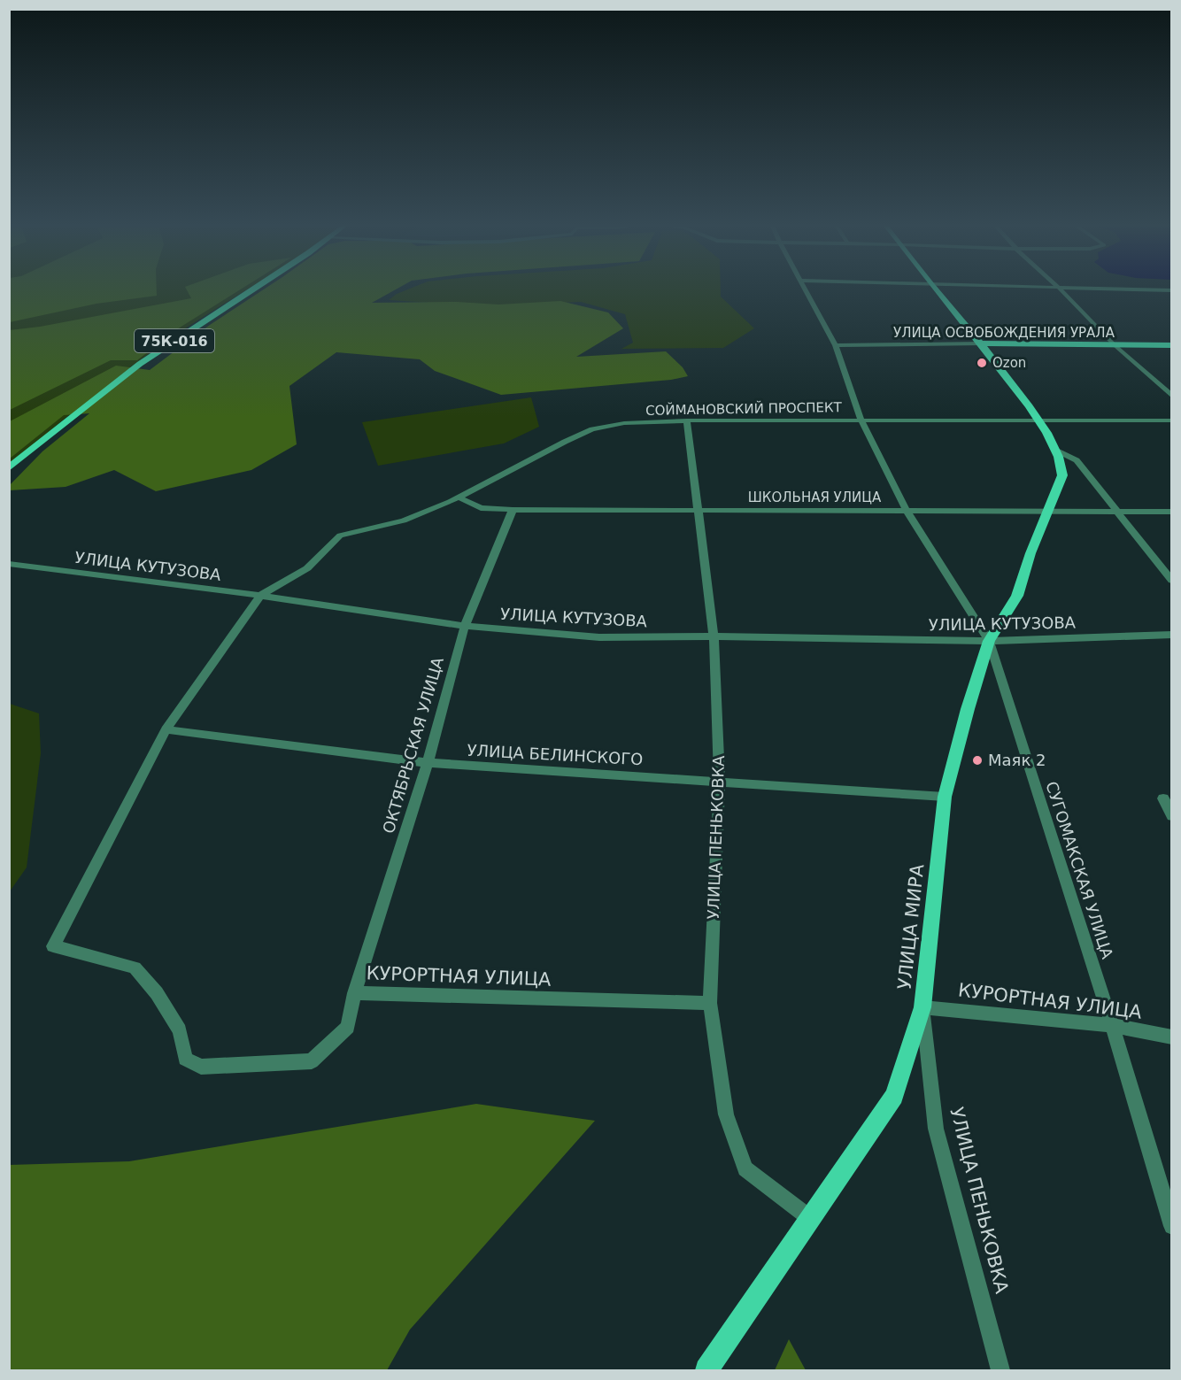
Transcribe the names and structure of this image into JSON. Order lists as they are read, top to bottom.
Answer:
{
  "streets": {
    "main road": ["УЛИЦА ОСВОБОЖДЕНИЯ УРАЛА", "75К-016", "УЛИЦА МИРА"],
    "street": [
      "СОЙМАНОВСКИЙ ПРОСПЕКТ",
      "ШКОЛЬНАЯ УЛИЦА",
      "УЛИЦА КУТУЗОВА",
      "ОКТЯБРЬСКАЯ УЛИЦА",
      "УЛИЦА БЕЛИНСКОГО",
      "УЛИЦА ПЕНЬКОВКА",
      "СУГОМАКСКАЯ УЛИЦА",
      "КУРОРТНАЯ УЛИЦА"
    ]
  },
  "crossings": [
    ["УЛИЦА ОСВОБОЖДЕНИЯ УРАЛА", "СУГОМАКСКАЯ УЛИЦА"],
    ["УЛИЦА ОСВОБОЖДЕНИЯ УРАЛА", "УЛИЦА МИРА"],
    ["СОЙМАНОВСКИЙ ПРОСПЕКТ", "ШКОЛЬНАЯ УЛИЦА"],
    ["СОЙМАНОВСКИЙ ПРОСПЕКТ", "УЛИЦА КУТУЗОВА"],
    ["СОЙМАНОВСКИЙ ПРОСПЕКТ", "УЛИЦА ПЕНЬКОВКА"],
    ["СОЙМАНОВСКИЙ ПРОСПЕКТ", "СУГОМАКСКАЯ УЛИЦА"],
    ["СОЙМАНОВСКИЙ ПРОСПЕКТ", "УЛИЦА МИРА"],
    ["ШКОЛЬНАЯ УЛИЦА", "ОКТЯБРЬСКАЯ УЛИЦА"],
    ["ШКОЛЬНАЯ УЛИЦА", "УЛИЦА ПЕНЬКОВКА"],
    ["ШКОЛЬНАЯ УЛИЦА", "СУГОМАКСКАЯ УЛИЦА"],
    ["ШКОЛЬНАЯ УЛИЦА", "УЛИЦА МИРА"],
    ["УЛИЦА КУТУЗОВА", "ОКТЯБРЬСКАЯ УЛИЦА"],
    ["УЛИЦА КУТУЗОВА", "УЛИЦА ПЕНЬКОВКА"],
    ["УЛИЦА КУТУЗОВА", "СУГОМАКСКАЯ УЛИЦА"],
    ["УЛИЦА КУТУЗОВА", "УЛИЦА МИРА"],
    ["ОКТЯБРЬСКАЯ УЛИЦА", "УЛИЦА БЕЛИНСКОГО"],
    ["ОКТЯБРЬСКАЯ УЛИЦА", "КУРОРТНАЯ УЛИЦА"],
    ["УЛИЦА БЕЛИНСКОГО", "УЛИЦА ПЕНЬКОВКА"],
    ["УЛИЦА БЕЛИНСКОГО", "УЛИЦА МИРА"],
    ["УЛИЦА БЕЛИНСКОГО", "КУРОРТНАЯ УЛИЦА"],
    ["УЛИЦА ПЕНЬКОВКА", "УЛИЦА МИРА"],
    ["УЛИЦА ПЕНЬКОВКА", "КУРОРТНАЯ УЛИЦА"],
    ["СУГОМАКСКАЯ УЛИЦА", "УЛИЦА МИРА"],
    ["СУГОМАКСКАЯ УЛИЦА", "КУРОРТНАЯ УЛИЦА"],
    ["УЛИЦА МИРА", "КУРОРТНАЯ УЛИЦА"]
  ],
  "places": ["Ozon", "Маяк 2"]
}
